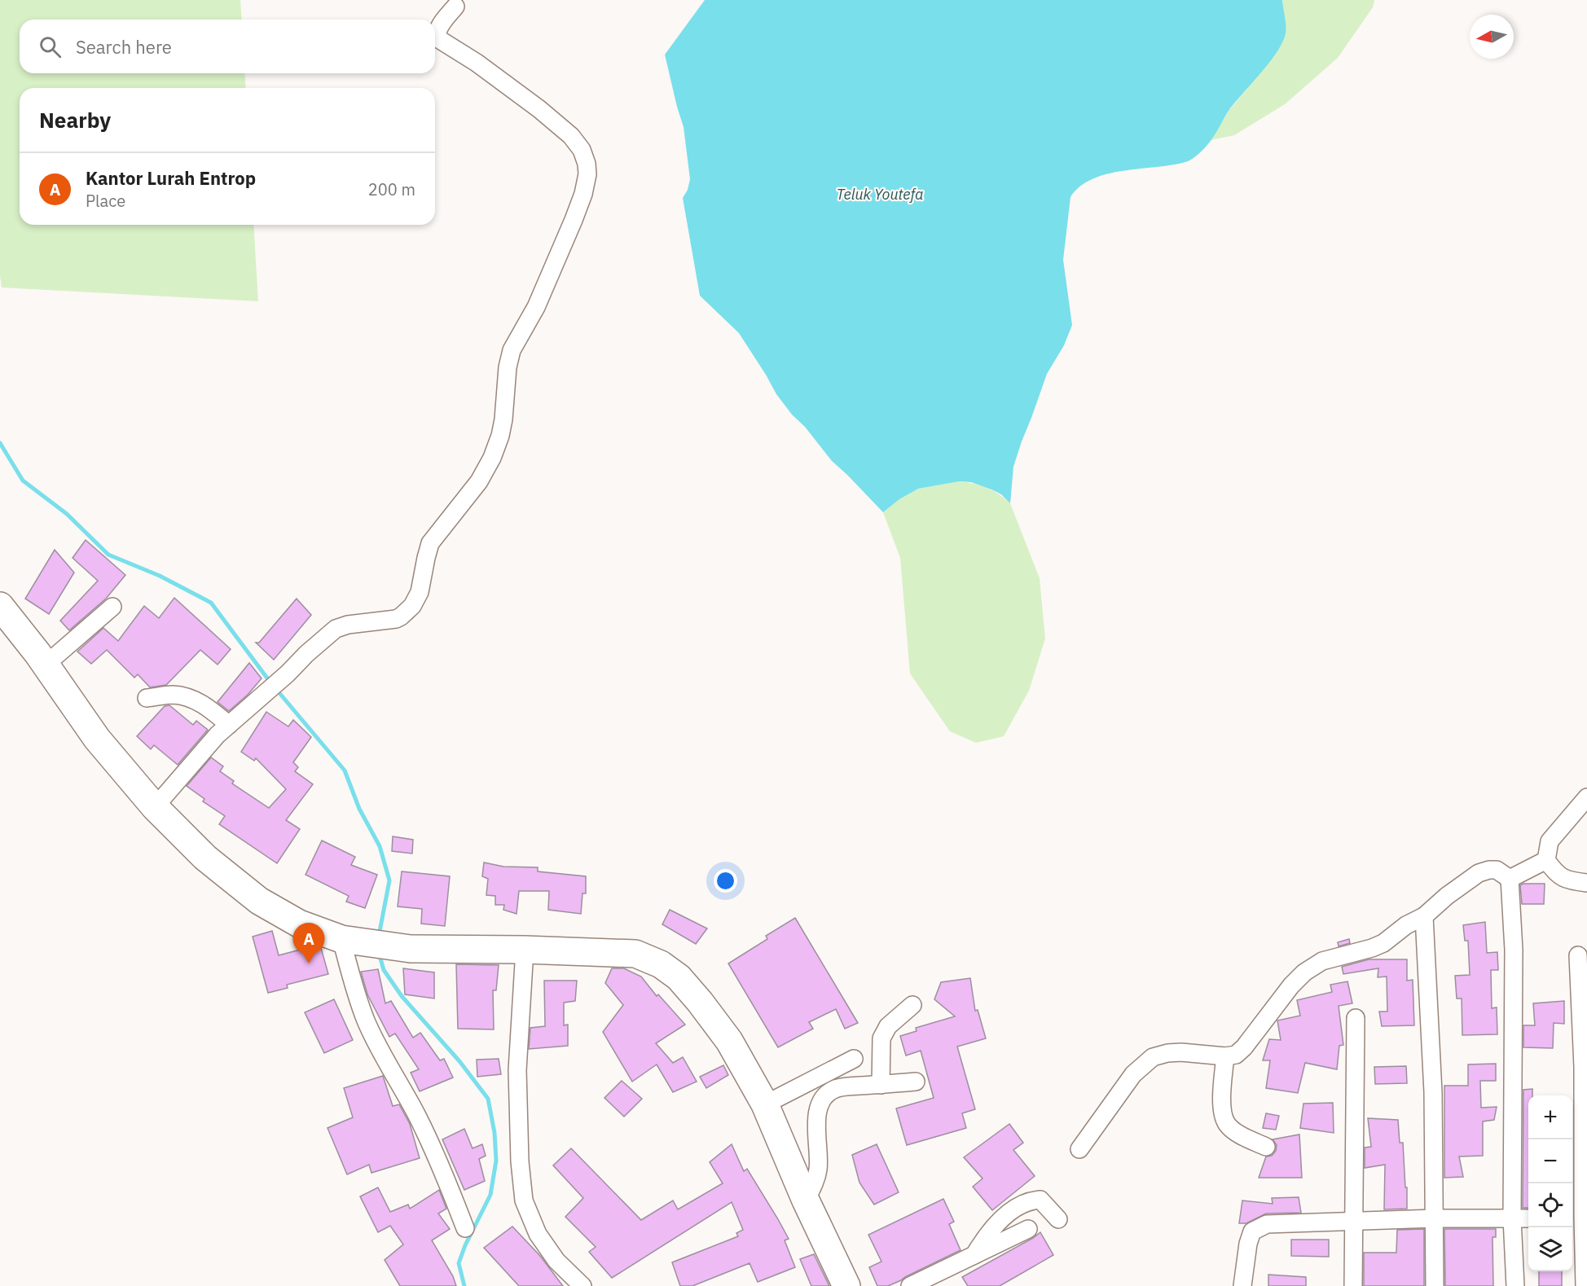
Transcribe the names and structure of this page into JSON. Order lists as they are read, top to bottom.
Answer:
{
  "water": ["Teluk Youtefa"],
  "north": "left",
  "page": {
    "search": "Search here",
    "heading": "Nearby",
    "list": [
      {
        "mark": "A",
        "name": "Kantor Lurah Entrop",
        "note": "Place",
        "value": "200 m"
      }
    ],
    "pins": "A",
    "map_buttons": ["+", "−"]
  }
}
